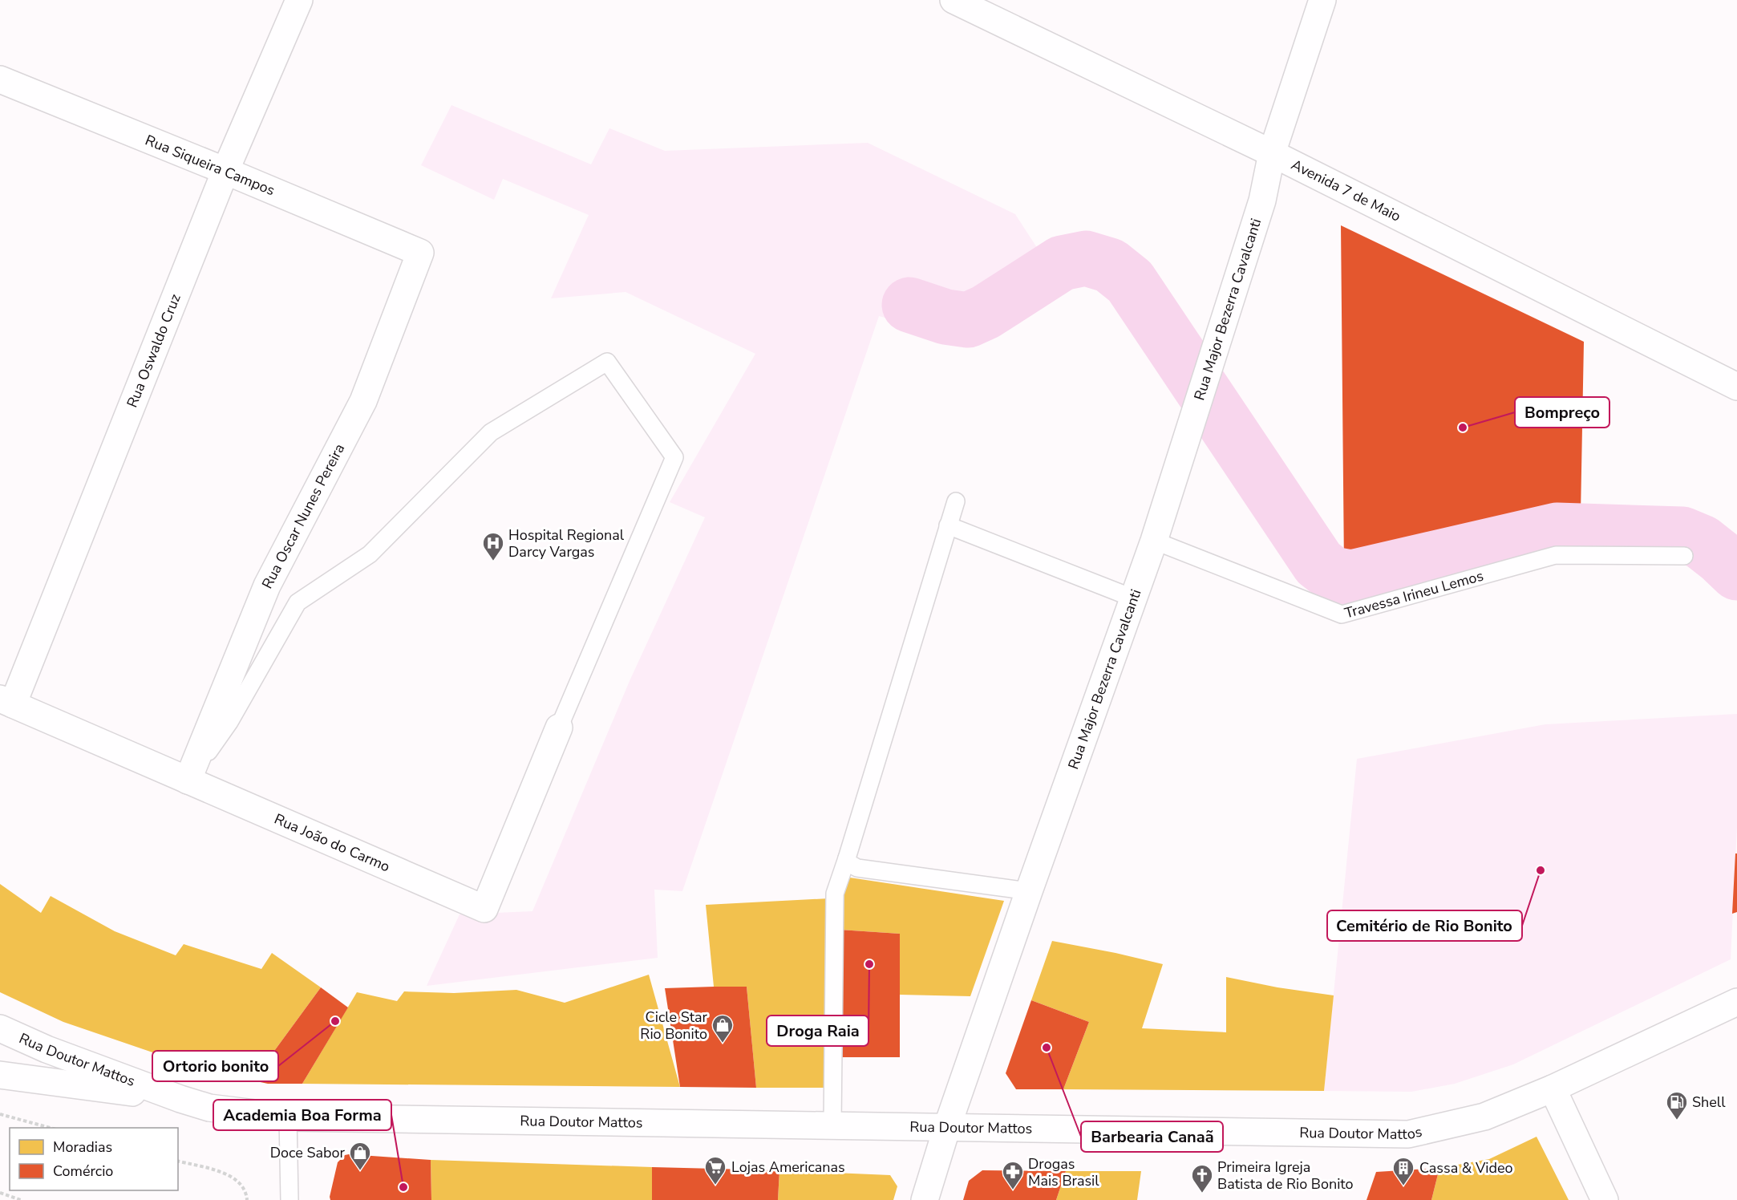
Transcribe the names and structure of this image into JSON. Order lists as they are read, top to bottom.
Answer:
{
  "streets": {
    "main road": [
      "Rua Siqueira Campos",
      "Avenida 7 de Maio",
      "Rua Major Bezerra Cavalcanti",
      "Rua Oswaldo Cruz",
      "Rua Oscar Nunes Pereira",
      "Rua João do Carmo",
      "Rua Doutor Mattos"
    ],
    "lane": ["Travessa Irineu Lemos"]
  },
  "crossings": [
    ["Rua Siqueira Campos", "Rua Oswaldo Cruz"],
    ["Rua Siqueira Campos", "Rua Oscar Nunes Pereira"],
    ["Avenida 7 de Maio", "Rua Major Bezerra Cavalcanti"],
    ["Rua Major Bezerra Cavalcanti", "Travessa Irineu Lemos"],
    ["Rua Major Bezerra Cavalcanti", "Rua Doutor Mattos"],
    ["Rua Oswaldo Cruz", "Rua João do Carmo"],
    ["Rua Oscar Nunes Pereira", "Rua João do Carmo"]
  ],
  "places": {
    "other": [
      "Bompreço",
      "Cemitério de Rio Bonito",
      "Droga Raia",
      "Ortorio bonito",
      "Barbearia Canaã",
      "Academia Boa Forma"
    ],
    "hospital": ["Hospital Regional Darcy Vargas"],
    "shop": ["Cicle Star Rio Bonito", "Doce Sabor"],
    "fuel station": ["Shell"],
    "supermarket": ["Lojas Americanas"],
    "building": ["Cassa & Video"],
    "pharmacy": ["Drogas Mais Brasil"],
    "church": ["Primeira Igreja Batista de Rio Bonito"]
  },
  "legend": ["Moradias", "Comércio"]
}
